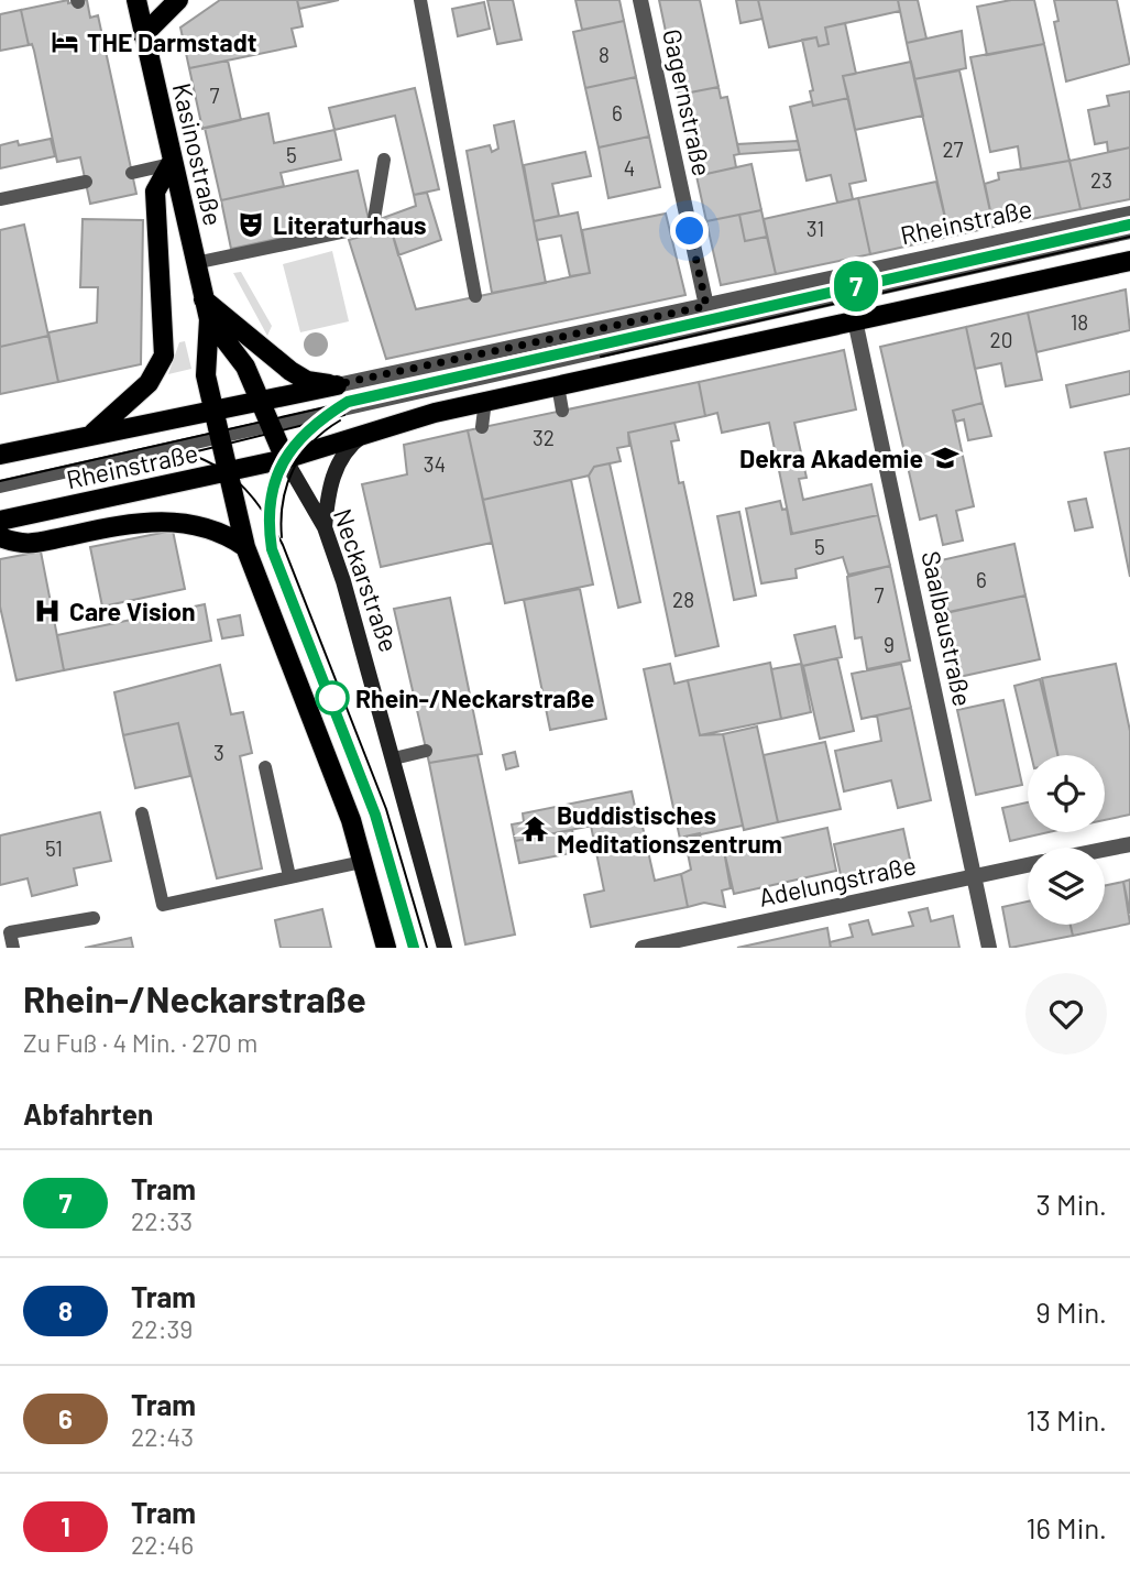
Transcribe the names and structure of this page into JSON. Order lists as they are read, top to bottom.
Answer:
{
  "streets": {
    "main road": ["Kasinostraße", "Rheinstraße", "Neckarstraße"],
    "street": ["Gagernstraße", "Saalbaustraße", "Adelungstraße"]
  },
  "crossings": [
    ["Gagernstraße", "Rheinstraße"],
    ["Kasinostraße", "Rheinstraße"],
    ["Kasinostraße", "Neckarstraße"],
    ["Rheinstraße", "Neckarstraße"],
    ["Rheinstraße", "Saalbaustraße"],
    ["Saalbaustraße", "Adelungstraße"]
  ],
  "places": {
    "hotel": ["THE Darmstadt"],
    "theatre": ["Literaturhaus"],
    "school or university": ["Dekra Akademie"],
    "hospital": ["Care Vision"],
    "other": ["Rhein-/Neckarstraße"],
    "temple": ["Buddistisches Meditationszentrum"]
  },
  "lines": ["tram line 7"],
  "house_numbers": [
    "8",
    "7",
    "6",
    "27",
    "5",
    "4",
    "23",
    "31",
    "18",
    "20",
    "32",
    "34",
    "5",
    "6",
    "7",
    "28",
    "9",
    "3",
    "51"
  ],
  "page": {
    "on_map": "7",
    "heading": [
      ["Rhein-/Neckarstraße", "Zu Fuß · 4 Min. · 270 m"],
      "Abfahrten"
    ],
    "list": [
      {
        "mark": "7",
        "name": "Tram",
        "note": "22:33",
        "value": "3 Min."
      },
      {
        "mark": "8",
        "name": "Tram",
        "note": "22:39",
        "value": "9 Min."
      },
      {
        "mark": "6",
        "name": "Tram",
        "note": "22:43",
        "value": "13 Min."
      },
      {
        "mark": "1",
        "name": "Tram",
        "note": "22:46",
        "value": "16 Min."
      }
    ]
  }
}
